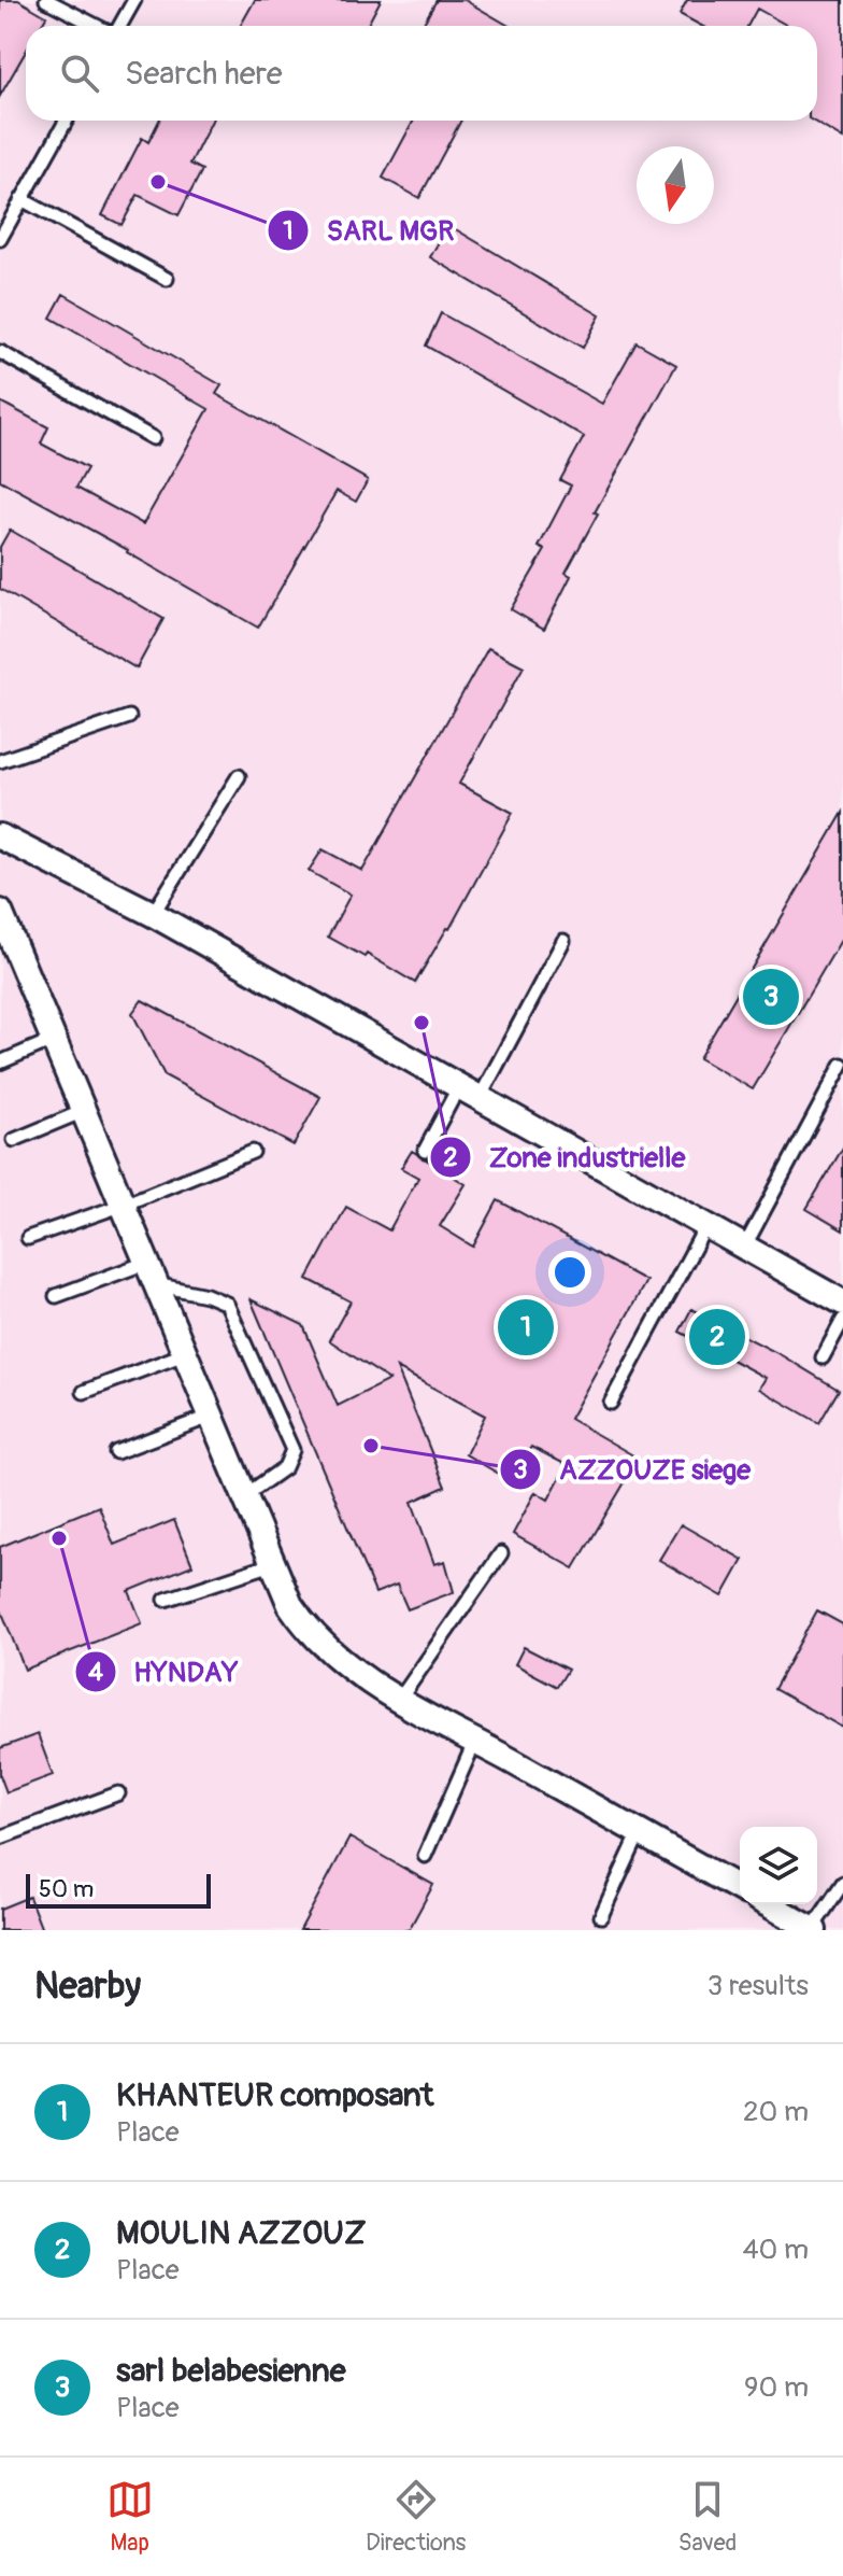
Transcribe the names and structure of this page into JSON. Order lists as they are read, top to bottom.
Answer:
{
  "places": [
    "SARL MGR",
    "Zone industrielle",
    "AZZOUZE siege",
    "HYNDAY"
  ],
  "scale_bar": "50 m",
  "north": "bottom",
  "page": {
    "search": "Search here",
    "pins": ["3", "1", "2"],
    "scale": "50 m",
    "heading": ["Nearby", "3 results"],
    "list": [
      {
        "mark": "1",
        "name": "KHANTEUR composant",
        "note": "Place",
        "value": "20 m"
      },
      {
        "mark": "2",
        "name": "MOULIN AZZOUZ",
        "note": "Place",
        "value": "40 m"
      },
      {
        "mark": "3",
        "name": "sarl belabesienne",
        "note": "Place",
        "value": "90 m"
      }
    ],
    "nav": ["Map", "Directions", "Saved"]
  }
}
